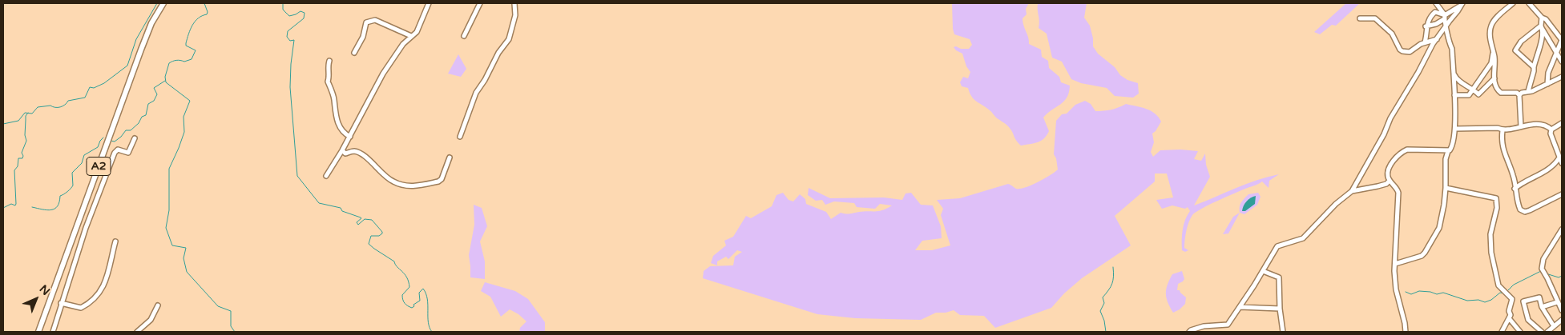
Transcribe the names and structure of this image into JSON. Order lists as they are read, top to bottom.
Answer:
{
  "streets": {
    "main road": ["A2"]
  },
  "north": "top right"
}
